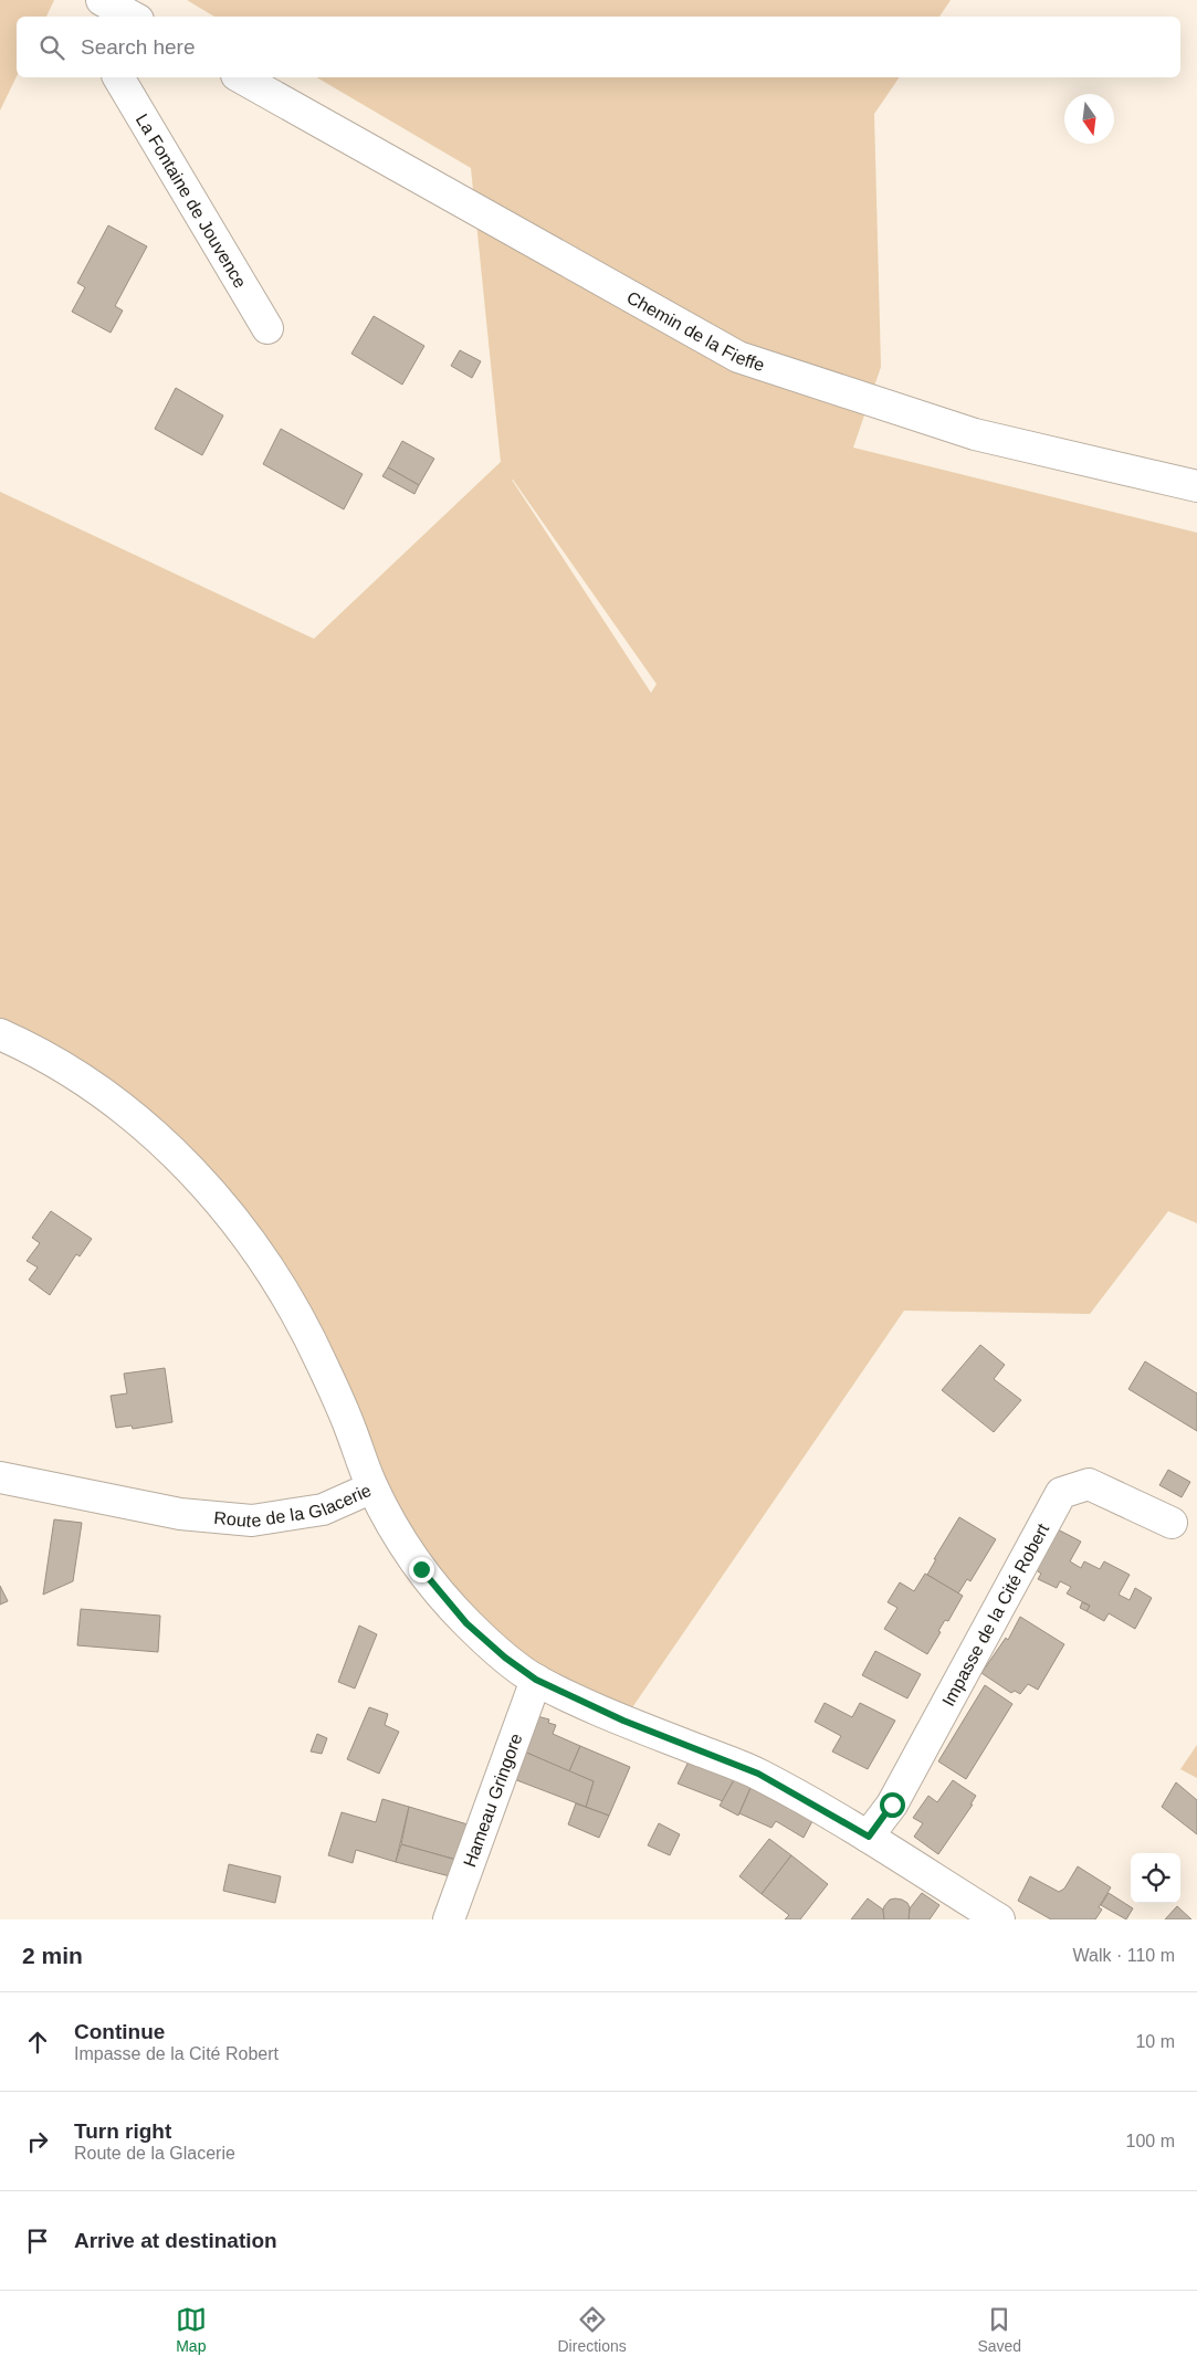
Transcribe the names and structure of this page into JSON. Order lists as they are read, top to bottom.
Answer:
{
  "streets": {
    "street": [
      "La Fontaine de Jouvence",
      "Chemin de la Fieffe",
      "Route de la Glacerie",
      "Impasse de la Cité Robert",
      "Hameau Gringore"
    ]
  },
  "crossings": [
    ["Route de la Glacerie", "Impasse de la Cité Robert"],
    ["Route de la Glacerie", "Hameau Gringore"]
  ],
  "north": "bottom",
  "page": {
    "search": "Search here",
    "heading": ["2 min", "Walk · 110 m"],
    "list": [
      ["Continue", "Impasse de la Cité Robert", "10 m"],
      ["Turn right", "Route de la Glacerie", "100 m"],
      "Arrive at destination"
    ],
    "nav": ["Map", "Directions", "Saved"]
  }
}
